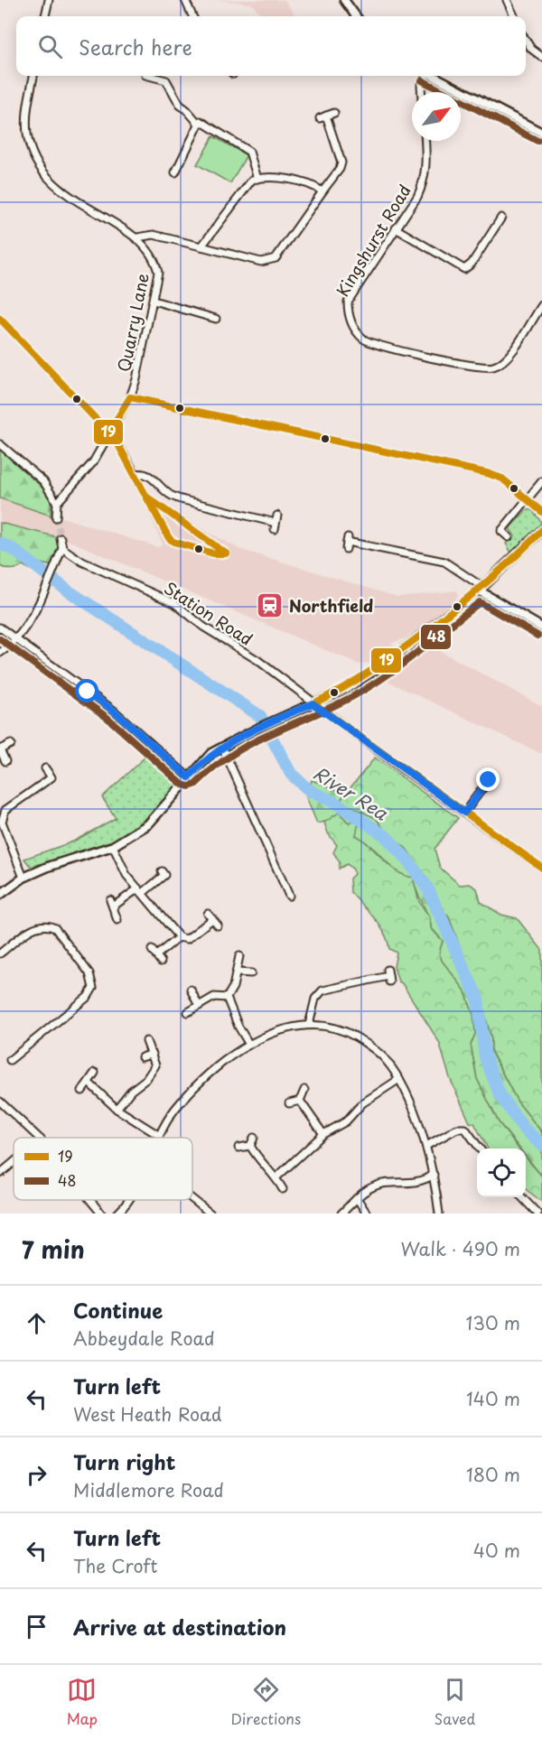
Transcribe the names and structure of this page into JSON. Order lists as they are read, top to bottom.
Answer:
{
  "streets": {
    "street": ["Kingshurst Road", "Quarry Lane", "Station Road"]
  },
  "water": ["River Rea"],
  "places": {
    "station": ["Northfield"]
  },
  "lines": ["transit line 48", "transit line 19"],
  "legend": ["19", "48"],
  "north": "top right",
  "page": {
    "search": "Search here",
    "heading": ["7 min", "Walk · 490 m"],
    "list": [
      ["Continue", "Abbeydale Road", "130 m"],
      ["Turn left", "West Heath Road", "140 m"],
      ["Turn right", "Middlemore Road", "180 m"],
      ["Turn left", "The Croft", "40 m"],
      "Arrive at destination"
    ],
    "nav": ["Map", "Directions", "Saved"]
  }
}
